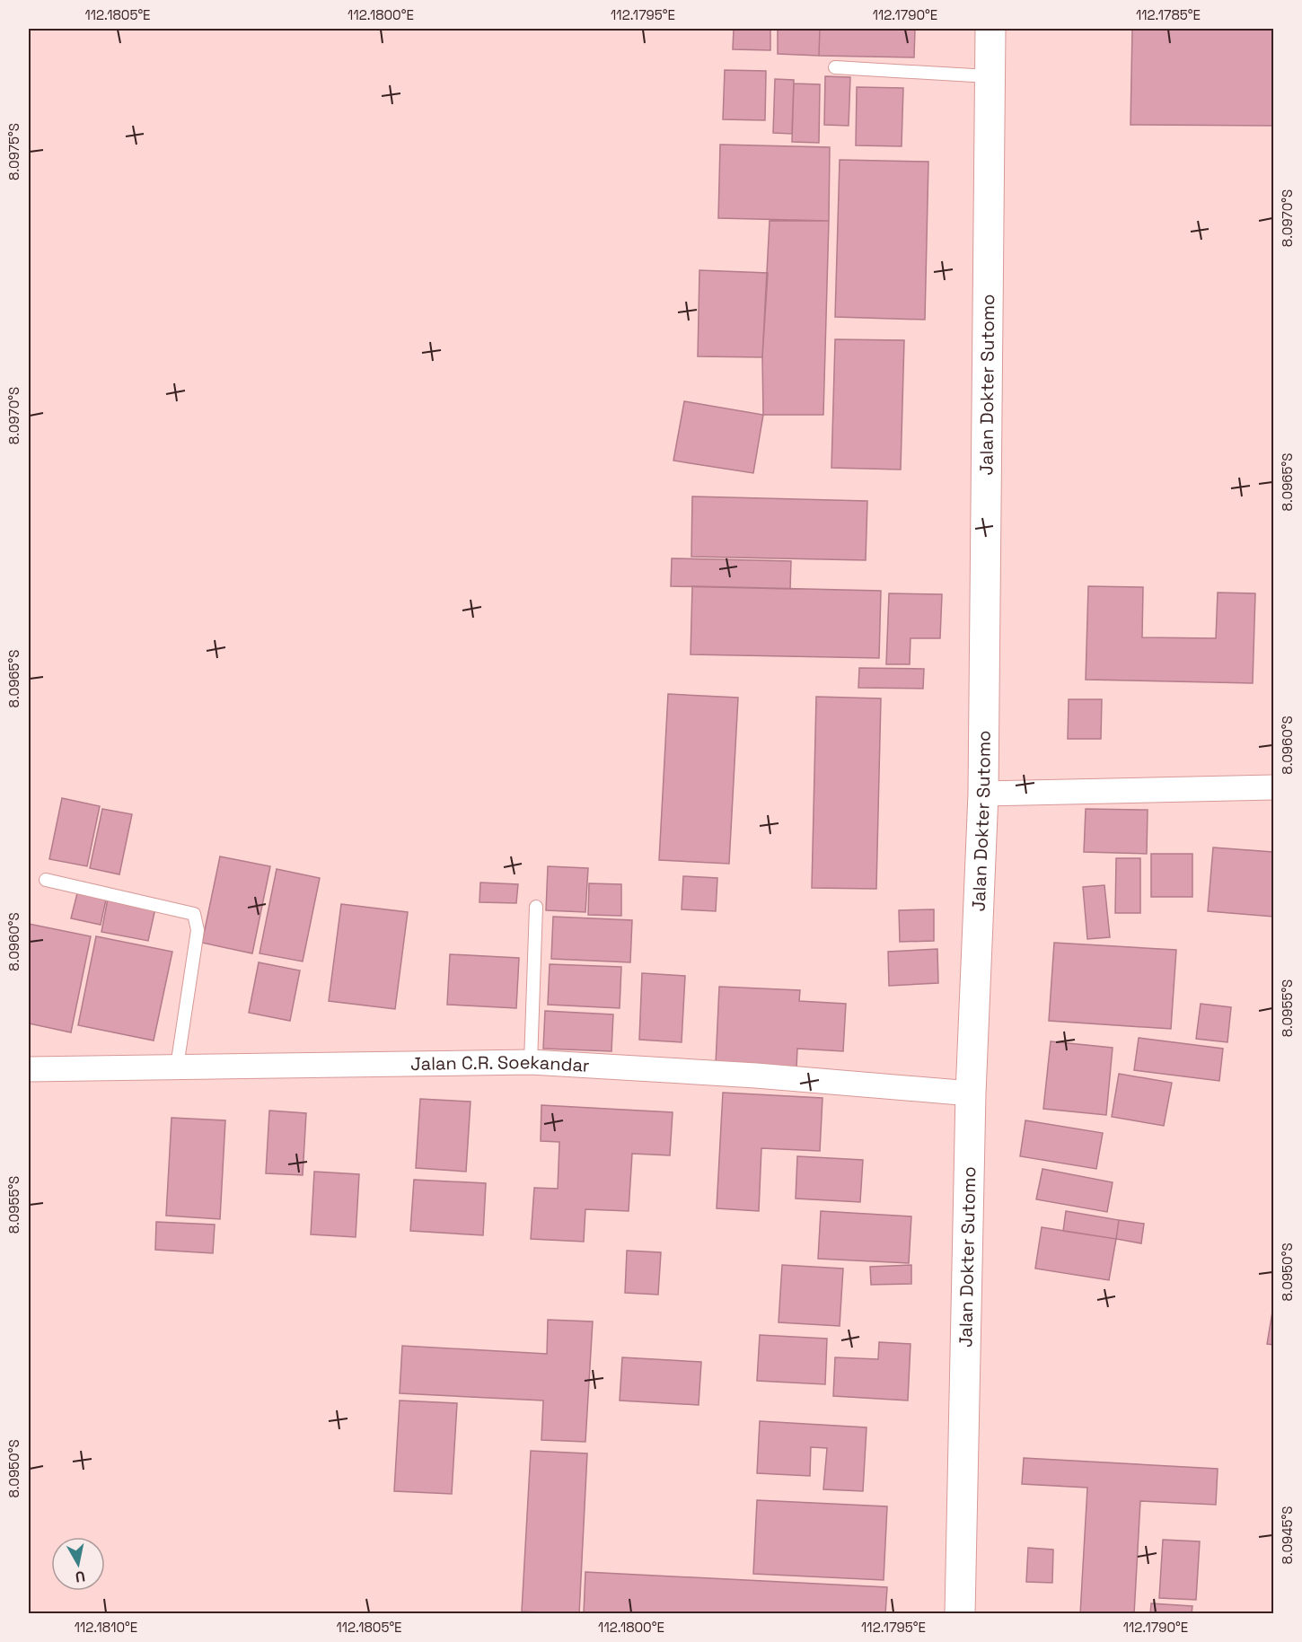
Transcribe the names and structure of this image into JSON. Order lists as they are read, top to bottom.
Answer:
{
  "streets": {
    "main road": ["Jalan Dokter Sutomo"],
    "street": ["Jalan C.R. Soekandar"]
  },
  "crossings": [
    ["Jalan Dokter Sutomo", "Jalan C.R. Soekandar"]
  ],
  "north": "bottom",
  "coordinates": [
    "112.1805°E",
    "112.1800°E",
    "112.1795°E",
    "112.1790°E",
    "112.1785°E",
    "8.0975°S",
    "8.0970°S",
    "8.0965°S",
    "8.0960°S",
    "8.0955°S",
    "8.0950°S",
    "8.0945°S",
    "112.1810°E"
  ]
}
